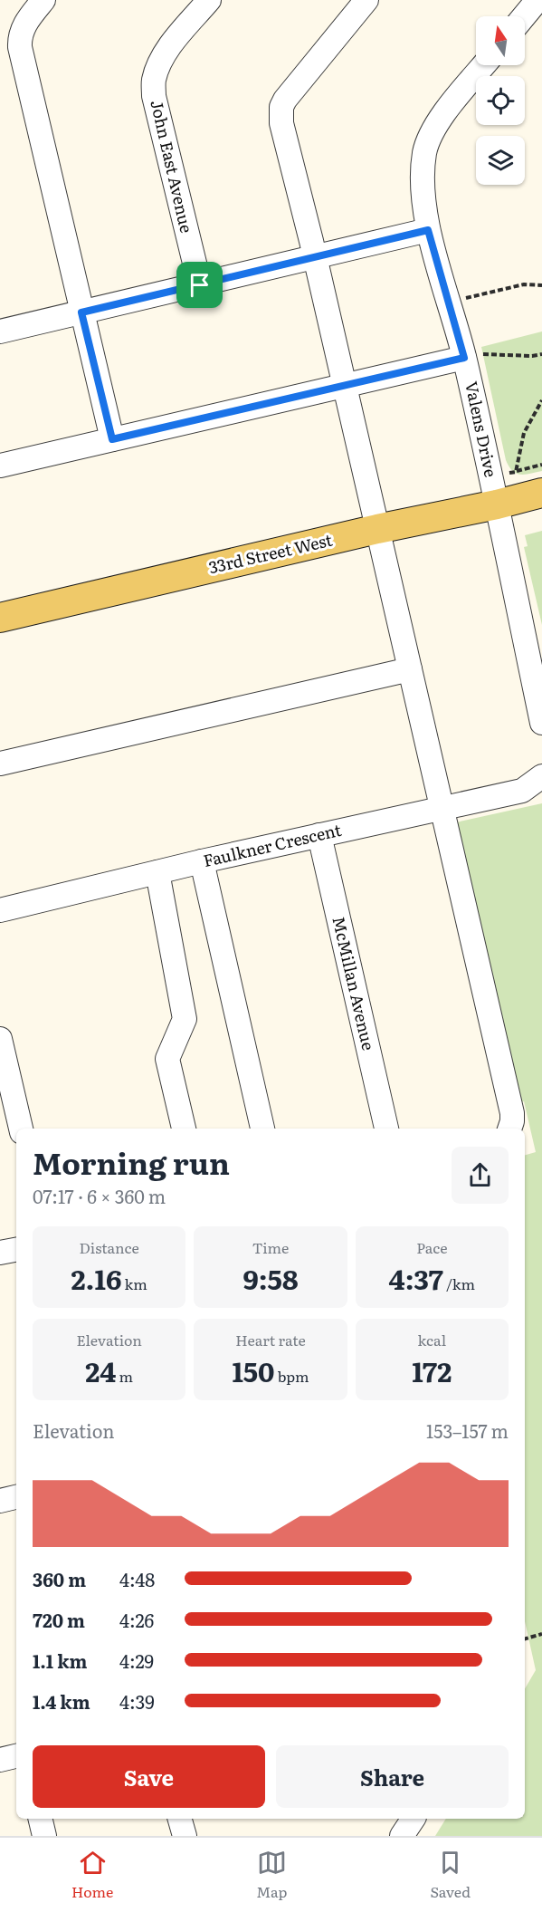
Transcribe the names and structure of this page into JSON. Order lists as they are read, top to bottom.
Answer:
{
  "streets": {
    "main road": ["33rd Street West"],
    "street": [
      "John East Avenue",
      "Valens Drive",
      "Faulkner Crescent",
      "McMillan Avenue"
    ]
  },
  "crossings": [
    ["Valens Drive", "33rd Street West"],
    ["Faulkner Crescent", "McMillan Avenue"]
  ],
  "north": "top",
  "page": {
    "heading": ["Morning run", "07:17 · 6 × 360 m"],
    "stats": [
      ["Distance", "2.16 km"],
      ["Time", "9:58"],
      ["Pace", "4:37 /km"],
      ["Elevation", "24 m"],
      ["Heart rate", "150 bpm"],
      ["kcal", "172"]
    ],
    "chart": ["Elevation", "153–157 m"],
    "list": [
      {
        "name": "360 m",
        "note": "4:48"
      },
      {
        "name": "720 m",
        "note": "4:26"
      },
      {
        "name": "1.1 km",
        "note": "4:29"
      },
      {
        "name": "1.4 km",
        "note": "4:39"
      }
    ],
    "buttons": ["Save", "Share"],
    "tabs": ["Home", "Map", "Saved"]
  }
}
